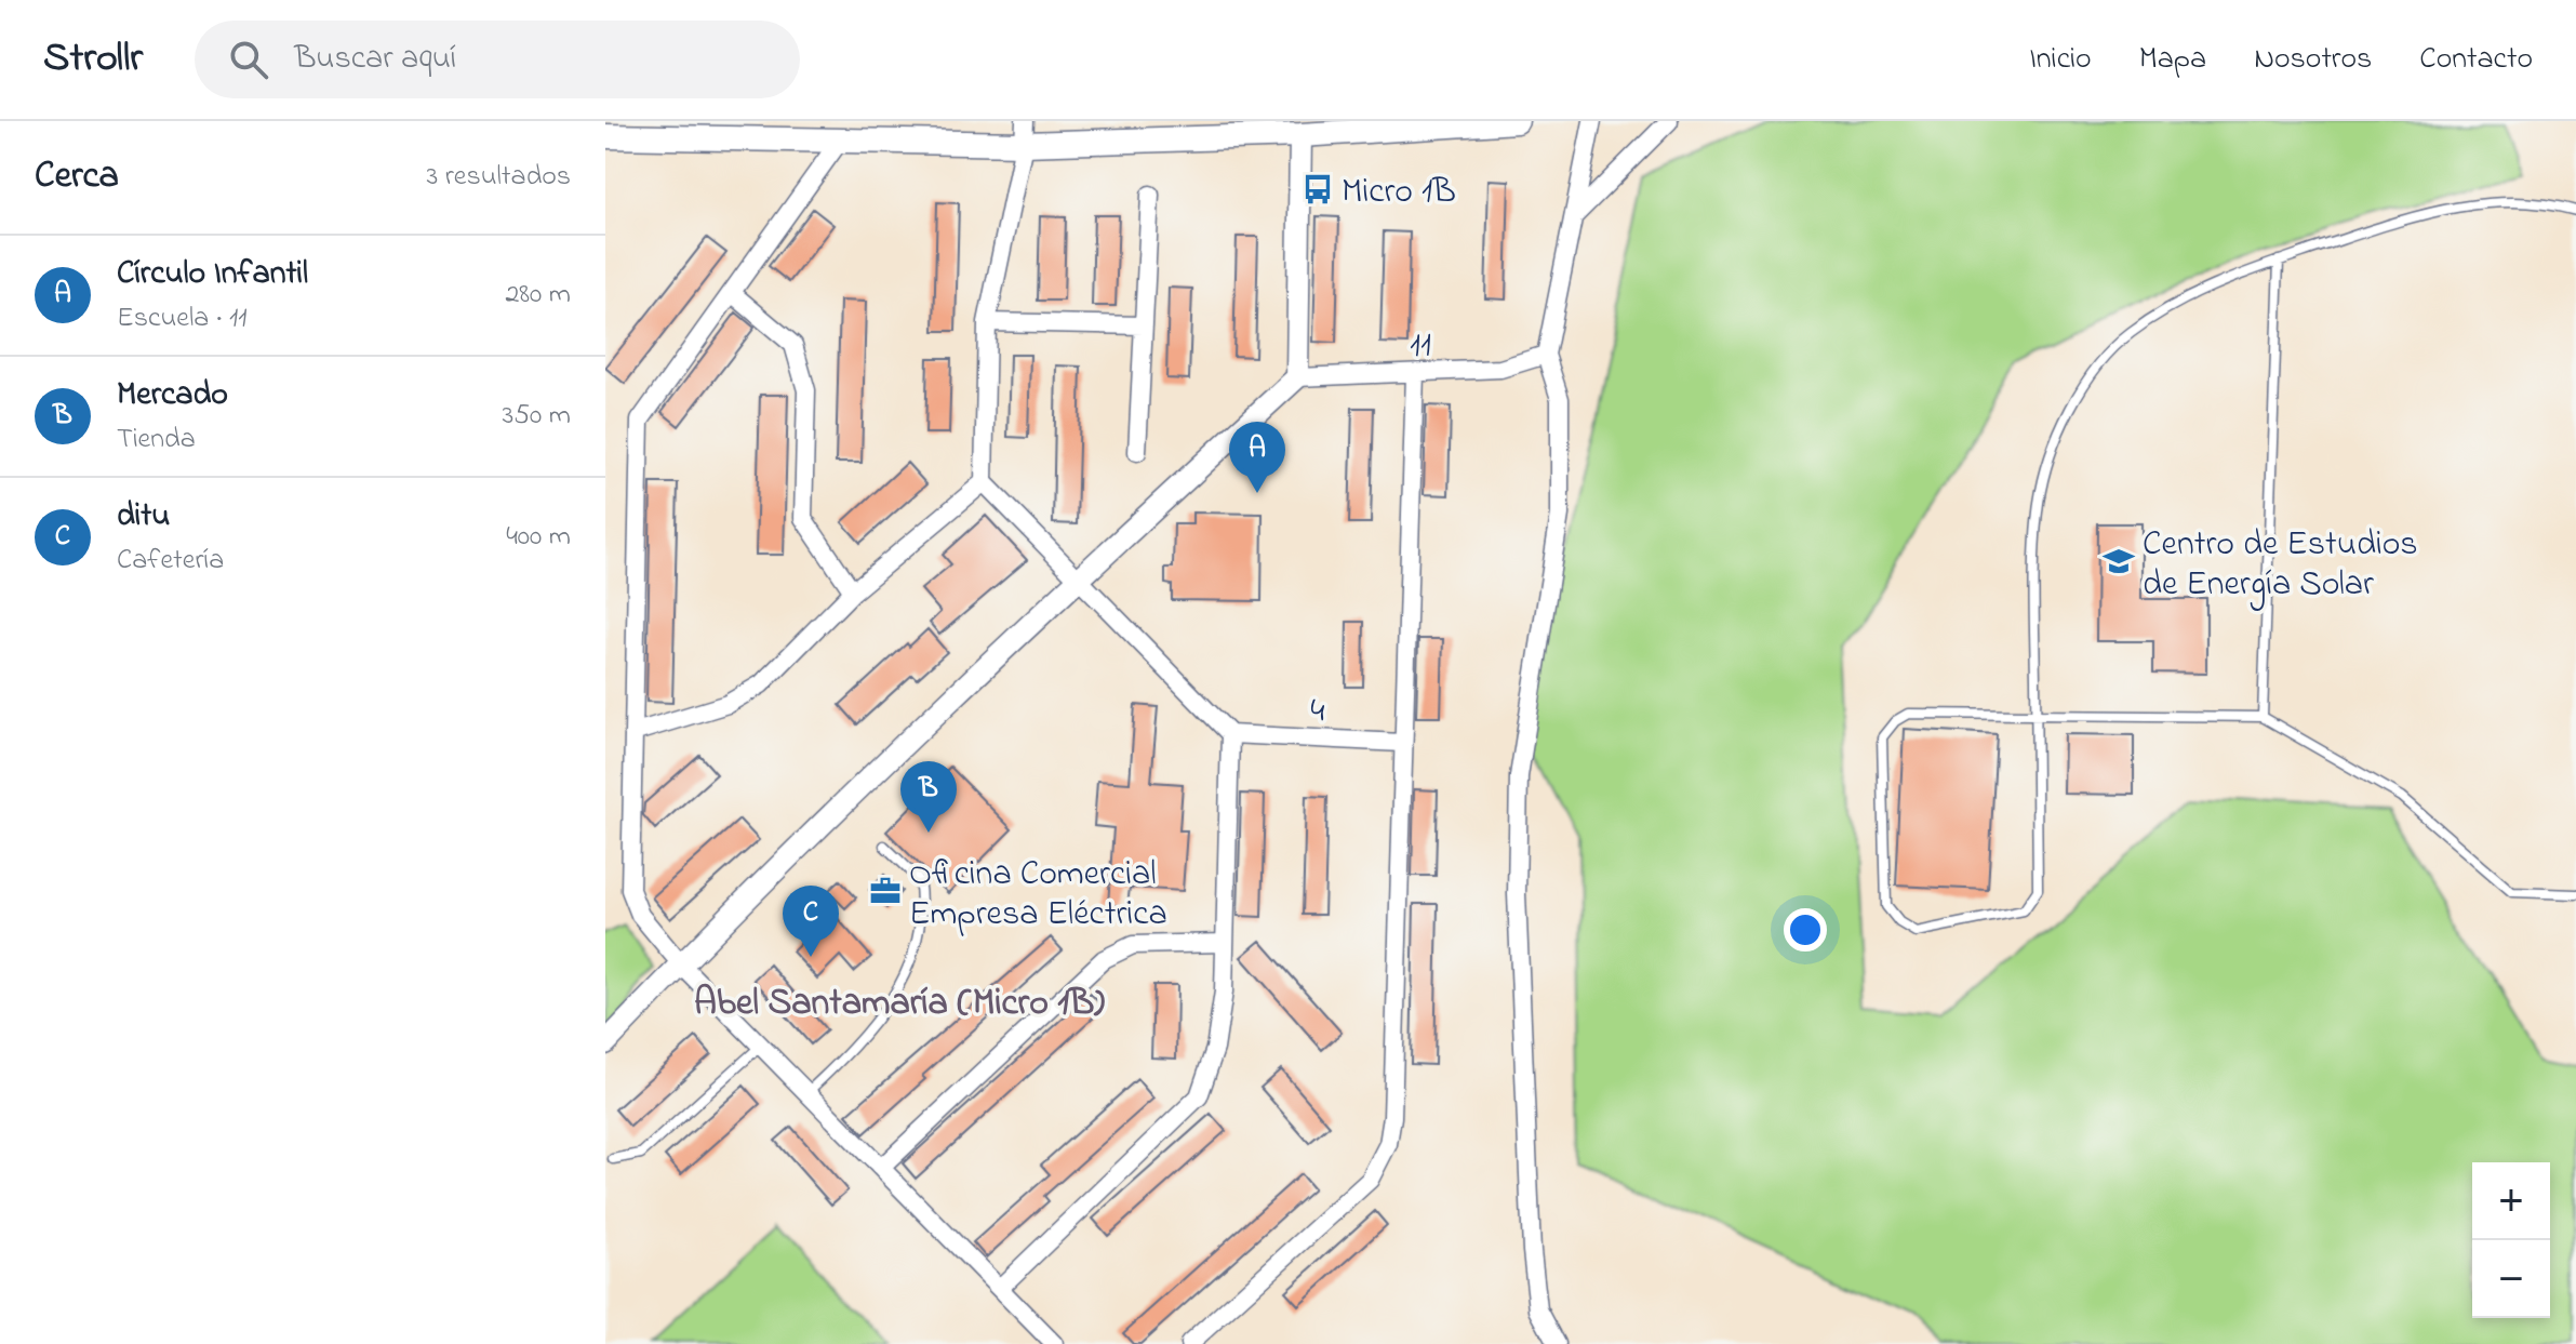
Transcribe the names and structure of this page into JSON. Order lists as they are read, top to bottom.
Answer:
{
  "streets": {
    "street": ["11", "4"]
  },
  "districts": ["Abel Santamaría (Micro 1B)"],
  "places": {
    "bus stop": ["Micro 1B"],
    "school or university": ["Centro de Estudios de Energía Solar"],
    "office": ["Oficina Comercial Empresa Eléctrica"]
  },
  "page": {
    "header": "Strollr",
    "search": "Buscar aquí",
    "nav": [
      "Inicio",
      "Mapa",
      "Nosotros",
      "Contacto"
    ],
    "heading": ["Cerca", "3 resultados"],
    "list": [
      {
        "mark": "A",
        "name": "Círculo Infantil",
        "note": "Escuela · 11",
        "value": "280 m"
      },
      {
        "mark": "B",
        "name": "Mercado",
        "note": "Tienda",
        "value": "350 m"
      },
      {
        "mark": "C",
        "name": "ditu",
        "note": "Cafetería",
        "value": "400 m"
      }
    ],
    "pins": ["A", "B", "C"],
    "map_buttons": ["+", "−"]
  }
}
